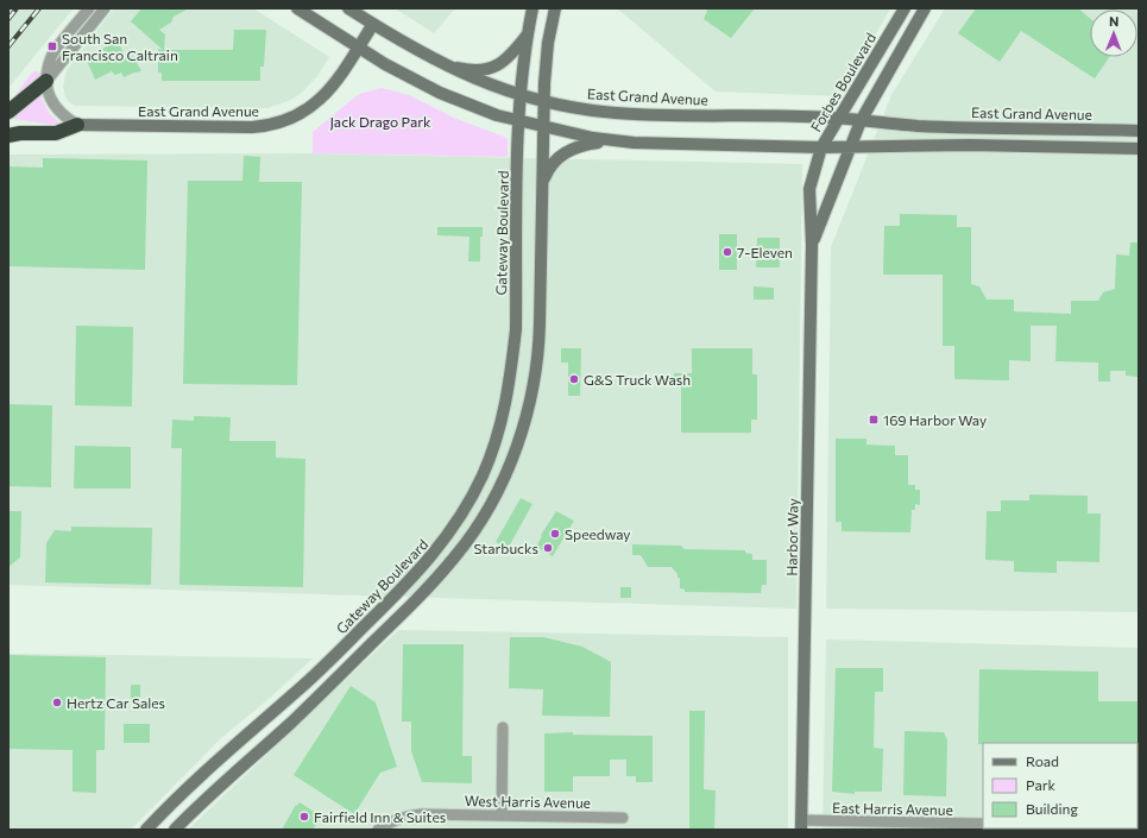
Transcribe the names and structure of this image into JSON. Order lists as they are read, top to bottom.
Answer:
{
  "streets": {
    "main road": [
      "Forbes Boulevard",
      "East Grand Avenue",
      "Gateway Boulevard",
      "Harbor Way"
    ],
    "street": ["West Harris Avenue", "East Harris Avenue"]
  },
  "crossings": [
    ["Forbes Boulevard", "East Grand Avenue"],
    ["Forbes Boulevard", "Harbor Way"],
    ["East Grand Avenue", "Gateway Boulevard"],
    ["Harbor Way", "East Harris Avenue"]
  ],
  "parks": ["Jack Drago Park"],
  "places": {
    "transit": ["South San Francisco Caltrain", "169 Harbor Way"],
    "other": [
      "7-Eleven",
      "G&S Truck Wash",
      "Speedway",
      "Starbucks",
      "Hertz Car Sales",
      "Fairfield Inn & Suites"
    ]
  },
  "legend": ["Road", "Park", "Building"],
  "north": "top"
}
